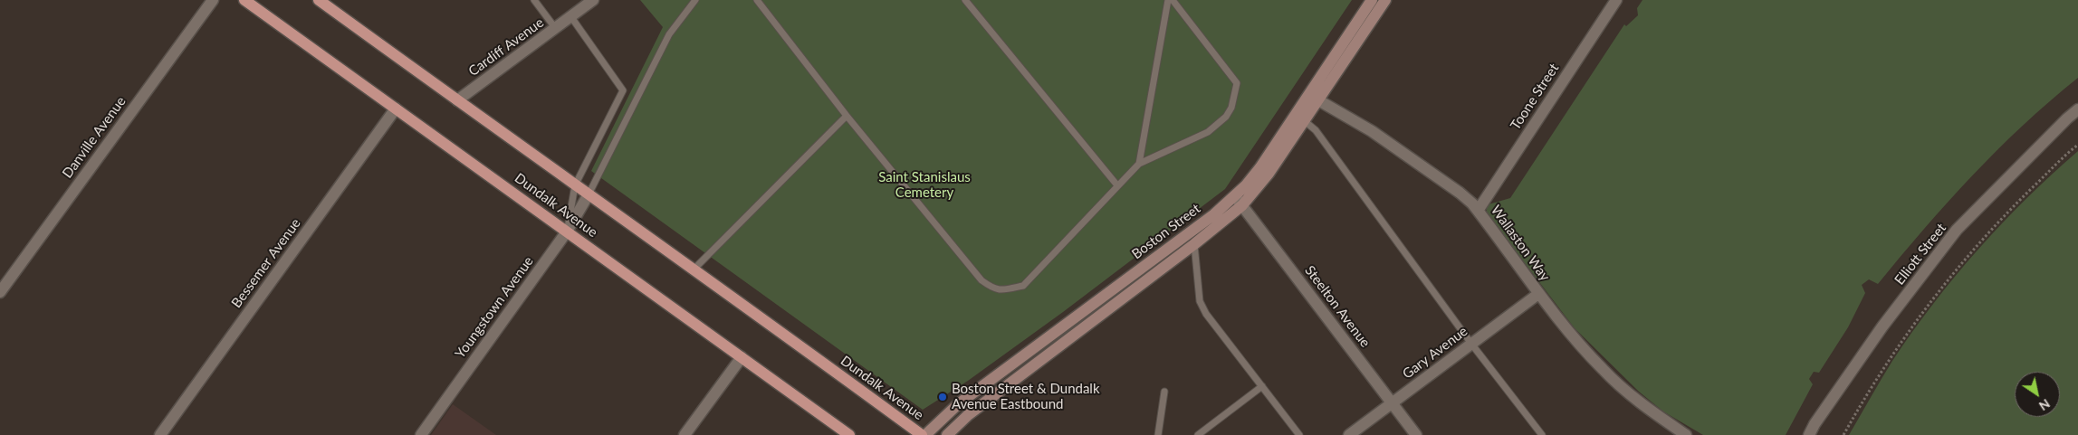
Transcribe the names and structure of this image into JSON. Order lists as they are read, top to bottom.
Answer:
{
  "streets": {
    "main road": ["Dundalk Avenue", "Boston Street"],
    "street": [
      "Cardiff Avenue",
      "Toone Street",
      "Danville Avenue",
      "Wallaston Way",
      "Elliott Street",
      "Bessemer Avenue",
      "Steelton Avenue",
      "Youngstown Avenue",
      "Gary Avenue"
    ]
  },
  "crossings": [
    ["Cardiff Avenue", "Dundalk Avenue"],
    ["Toone Street", "Wallaston Way"],
    ["Dundalk Avenue", "Bessemer Avenue"],
    ["Dundalk Avenue", "Youngstown Avenue"],
    ["Boston Street", "Wallaston Way"],
    ["Boston Street", "Steelton Avenue"],
    ["Wallaston Way", "Gary Avenue"],
    ["Steelton Avenue", "Gary Avenue"]
  ],
  "parks": ["Saint Stanislaus Cemetery"],
  "places": ["Boston Street & Dundalk Avenue Eastbound"],
  "north": "bottom right"
}
